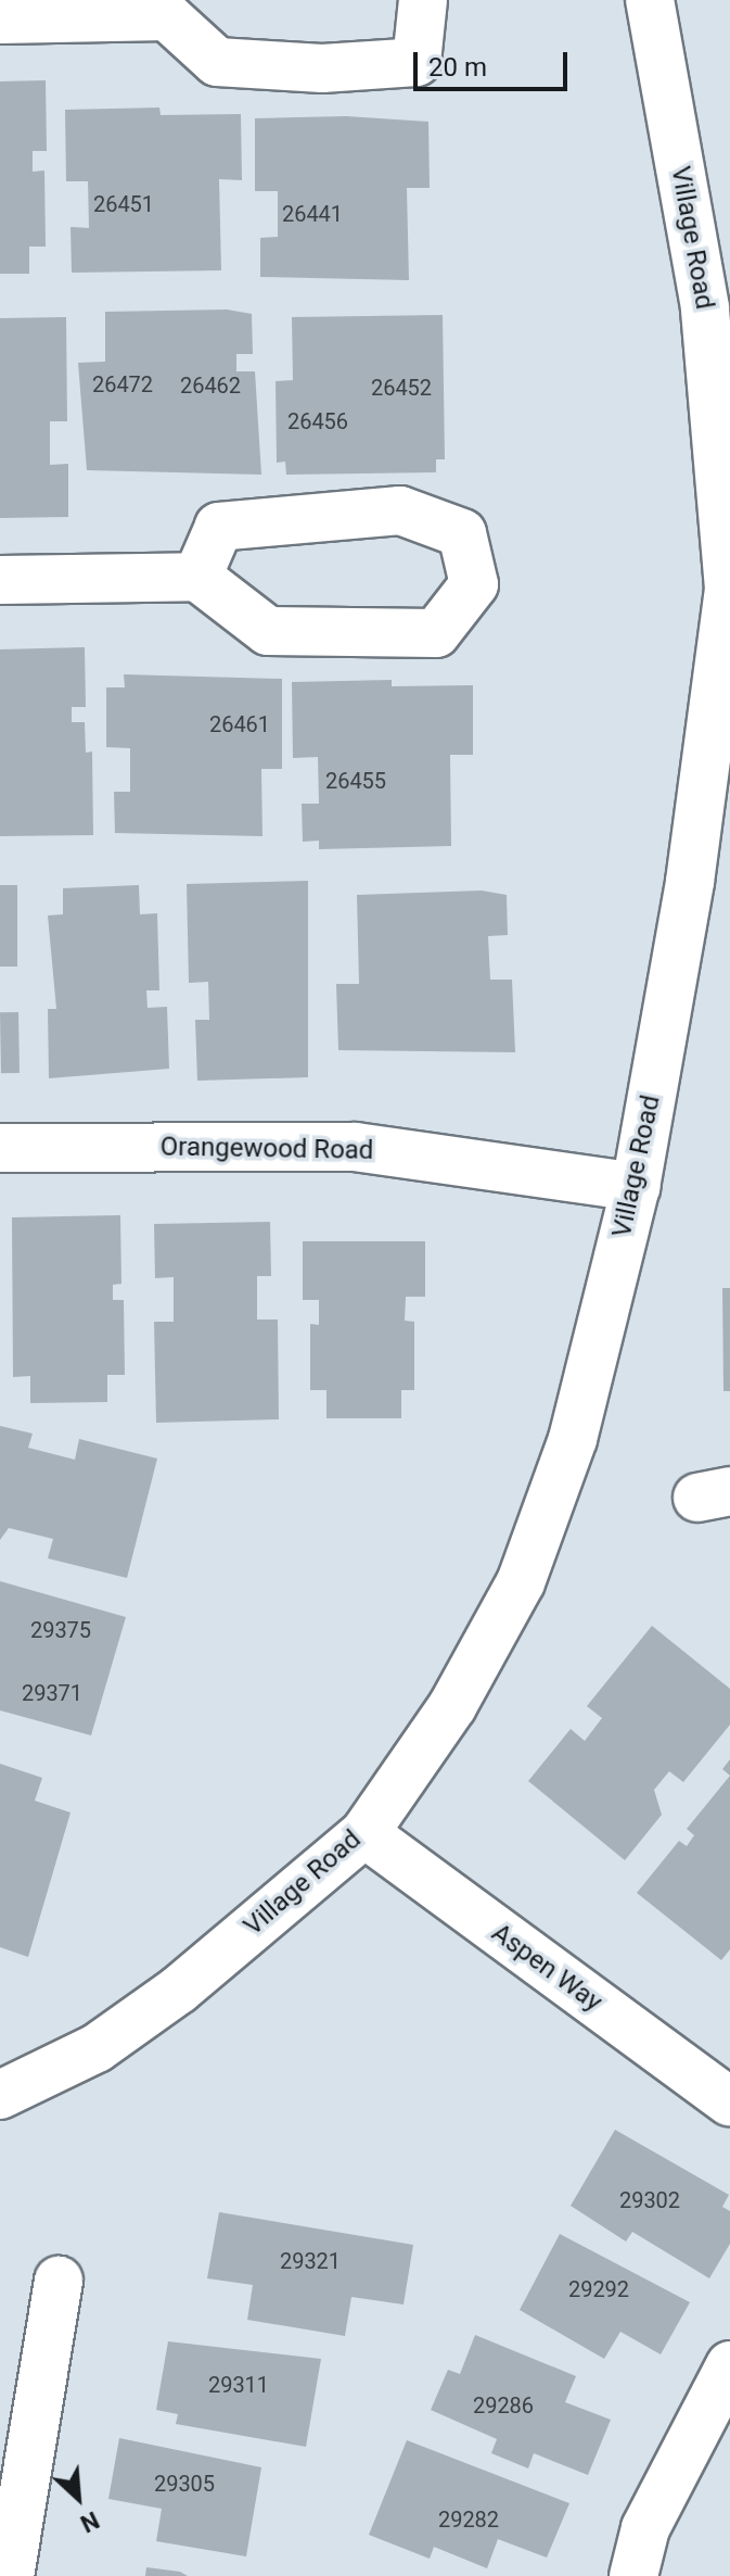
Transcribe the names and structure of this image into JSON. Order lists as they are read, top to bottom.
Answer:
{
  "streets": {
    "street": ["Village Road", "Orangewood Road", "Aspen Way"]
  },
  "crossings": [
    ["Village Road", "Orangewood Road"],
    ["Village Road", "Aspen Way"]
  ],
  "house_numbers": [
    "26451",
    "26441",
    "26472",
    "26462",
    "26452",
    "26456",
    "26461",
    "26455",
    "29375",
    "29371",
    "29302",
    "29321",
    "29292",
    "29311",
    "29286",
    "29305",
    "29282"
  ],
  "scale_bar": "20 m",
  "north": "bottom right"
}
